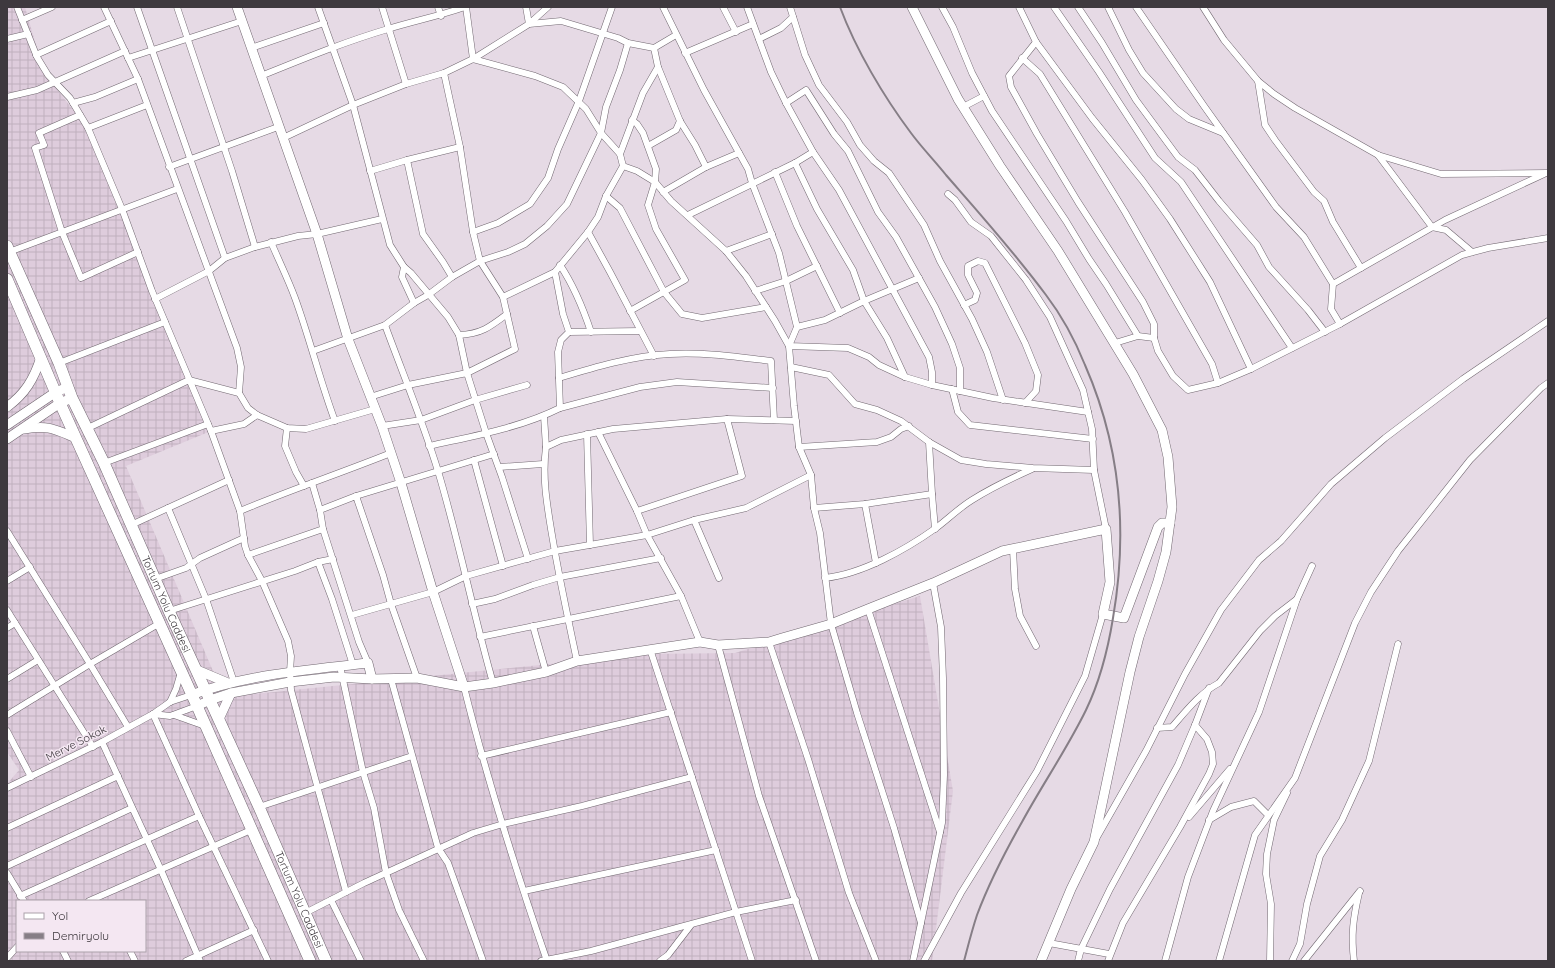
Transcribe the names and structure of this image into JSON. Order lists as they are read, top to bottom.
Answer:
{
  "streets": {
    "highway": ["Tortum Yolu Caddesi"],
    "street": ["Merve Sokak"]
  },
  "crossings": [
    ["Tortum Yolu Caddesi", "Merve Sokak"]
  ],
  "legend": ["Yol", "Demiryolu"]
}
